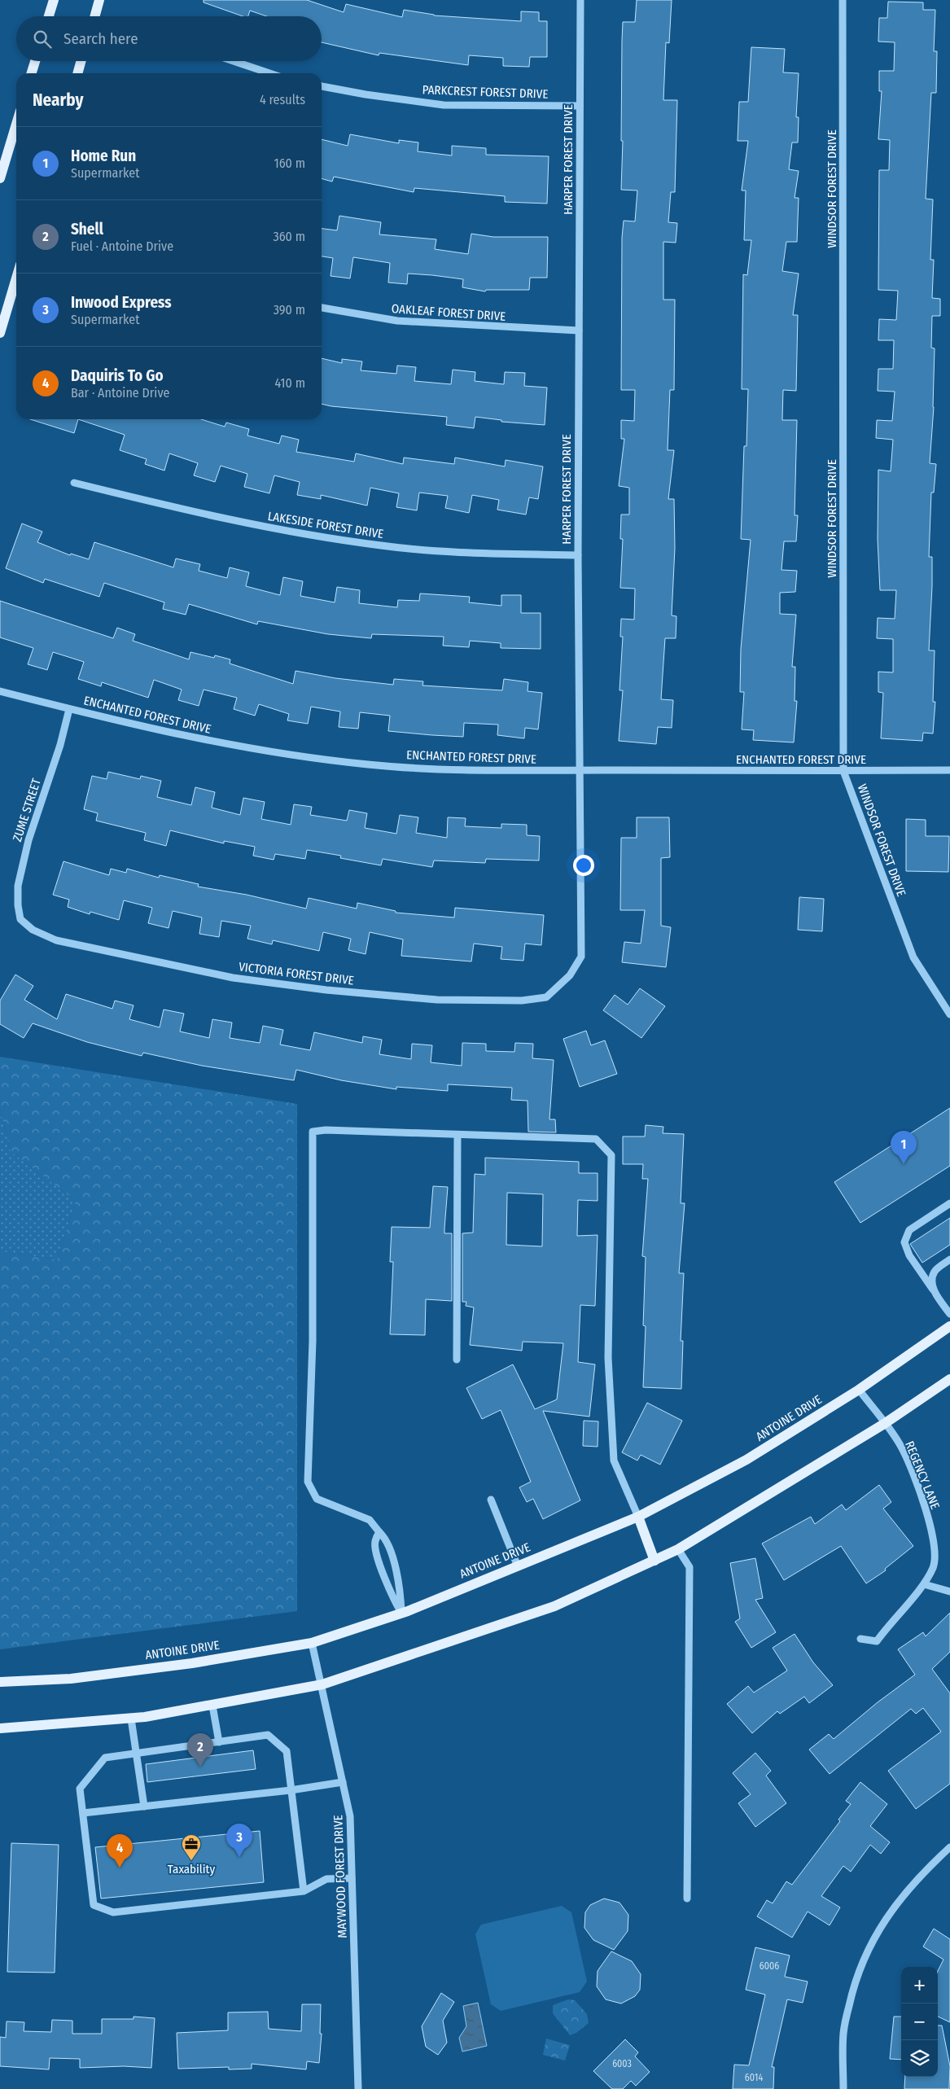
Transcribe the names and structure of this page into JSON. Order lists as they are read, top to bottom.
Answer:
{
  "streets": {
    "main road": ["ANTOINE DRIVE"],
    "street": [
      "PARKCREST FOREST DRIVE",
      "HARPER FOREST DRIVE",
      "WINDSOR FOREST DRIVE",
      "OAKLEAF FOREST DRIVE",
      "LAKESIDE FOREST DRIVE",
      "ENCHANTED FOREST DRIVE",
      "ZUME STREET",
      "VICTORIA FOREST DRIVE",
      "REGENCY LANE",
      "MAYWOOD FOREST DRIVE"
    ]
  },
  "crossings": [
    ["PARKCREST FOREST DRIVE", "HARPER FOREST DRIVE"],
    ["HARPER FOREST DRIVE", "OAKLEAF FOREST DRIVE"],
    ["HARPER FOREST DRIVE", "LAKESIDE FOREST DRIVE"],
    ["HARPER FOREST DRIVE", "ENCHANTED FOREST DRIVE"],
    ["HARPER FOREST DRIVE", "VICTORIA FOREST DRIVE"],
    ["WINDSOR FOREST DRIVE", "ENCHANTED FOREST DRIVE"],
    ["ENCHANTED FOREST DRIVE", "ZUME STREET"],
    ["ZUME STREET", "VICTORIA FOREST DRIVE"],
    ["ANTOINE DRIVE", "REGENCY LANE"],
    ["ANTOINE DRIVE", "MAYWOOD FOREST DRIVE"]
  ],
  "places": {
    "office": ["Taxability"]
  },
  "house_numbers": ["6006", "6003", "6014"],
  "page": {
    "search": "Search here",
    "heading": ["Nearby", "4 results"],
    "list": [
      {
        "mark": "1",
        "name": "Home Run",
        "note": "Supermarket",
        "value": "160 m"
      },
      {
        "mark": "2",
        "name": "Shell",
        "note": "Fuel · Antoine Drive",
        "value": "360 m"
      },
      {
        "mark": "3",
        "name": "Inwood Express",
        "note": "Supermarket",
        "value": "390 m"
      },
      {
        "mark": "4",
        "name": "Daquiris To Go",
        "note": "Bar · Antoine Drive",
        "value": "410 m"
      }
    ],
    "pins": [
      "1",
      "2",
      "3",
      "4"
    ],
    "map_buttons": ["+", "−"]
  }
}
